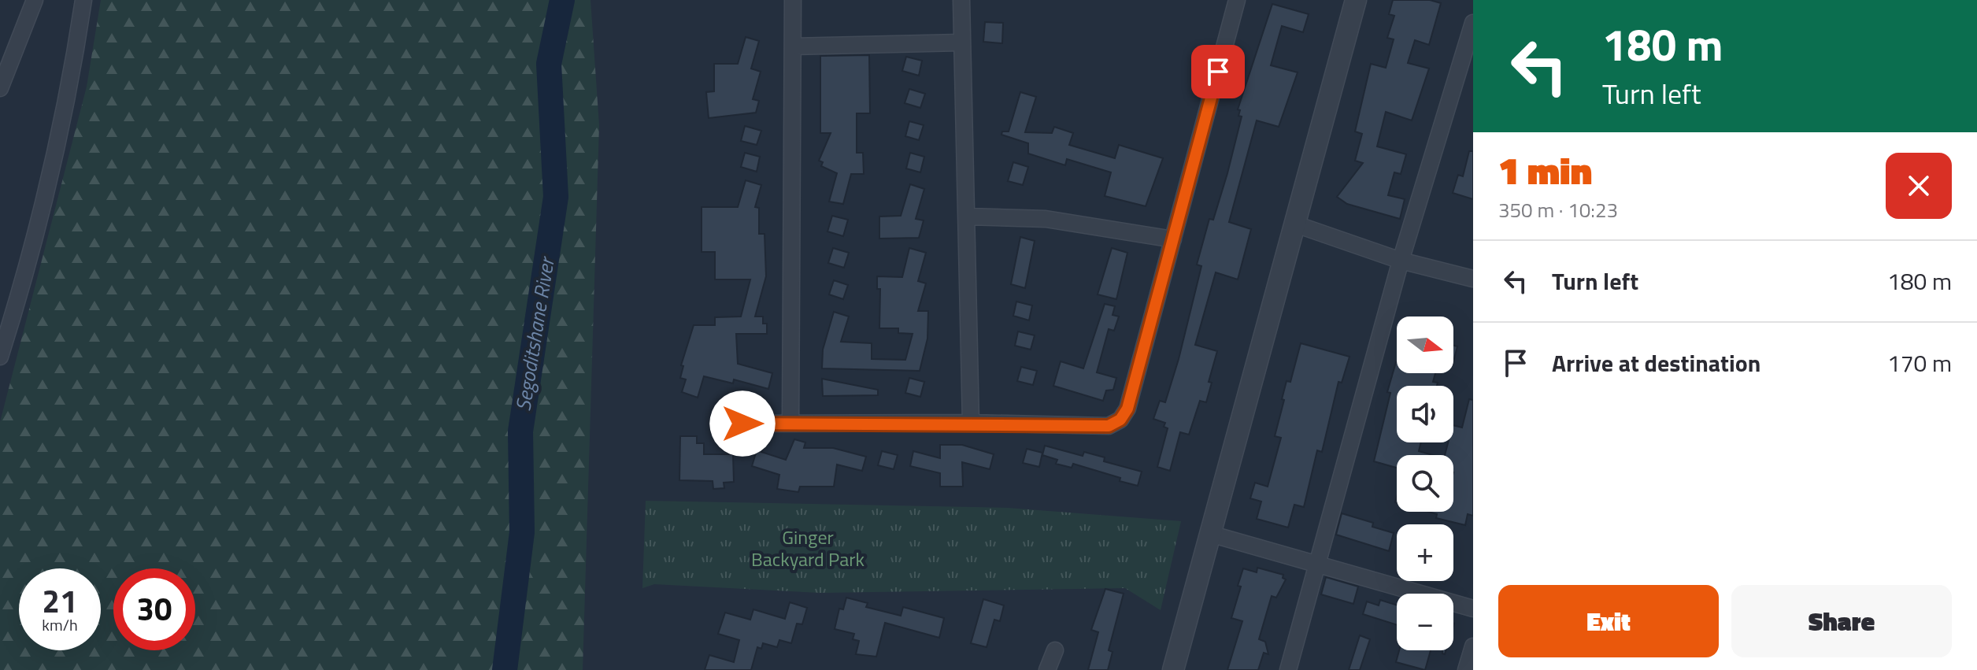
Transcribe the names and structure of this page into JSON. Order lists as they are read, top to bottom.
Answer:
{
  "water": ["Segoditshane River"],
  "parks": ["Ginger Backyard Park"],
  "north": "right",
  "page": {
    "turn": ["180 m", "Turn left"],
    "heading": ["1 min", "350 m · 10:23"],
    "list": [
      {
        "name": "Turn left",
        "value": "180 m"
      },
      {
        "name": "Arrive at destination",
        "value": "170 m"
      }
    ],
    "map_buttons": ["+", "−"],
    "speed": "21 km/h",
    "limit": "30",
    "buttons": ["Exit", "Share"]
  }
}
